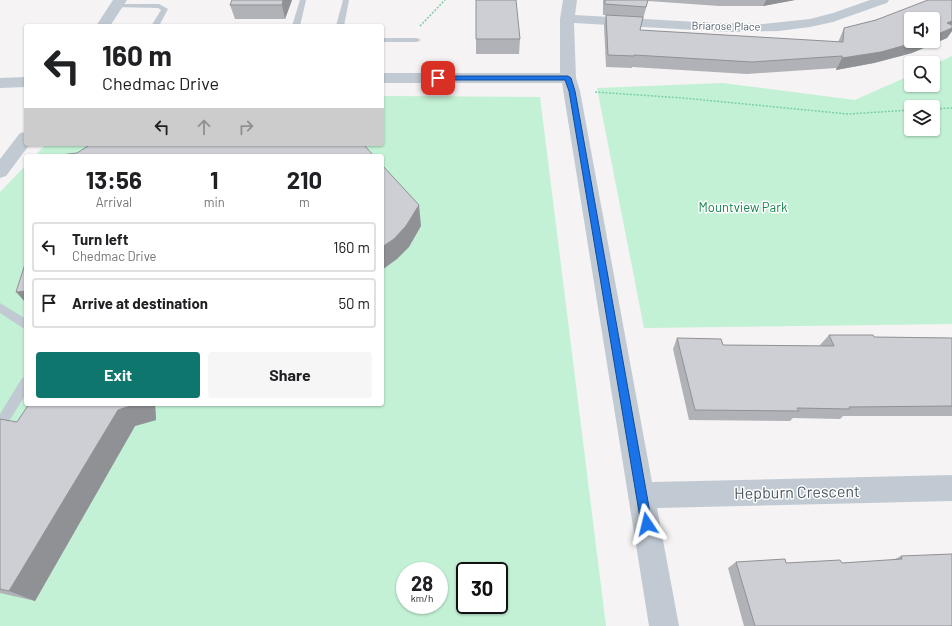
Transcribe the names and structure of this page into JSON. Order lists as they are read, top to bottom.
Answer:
{
  "streets": {
    "street": ["Briarose Place", "Hepburn Crescent"]
  },
  "parks": ["Mountview Park"],
  "page": {
    "turn": ["160 m", "Chedmac Drive"],
    "eta": [
      "13:56",
      "Arrival",
      "1",
      "min",
      "210",
      "m"
    ],
    "list": [
      {
        "name": "Turn left",
        "note": "Chedmac Drive",
        "value": "160 m"
      },
      {
        "name": "Arrive at destination",
        "value": "50 m"
      }
    ],
    "buttons": ["Exit", "Share"],
    "speed": "28 km/h",
    "limit": "30"
  }
}
